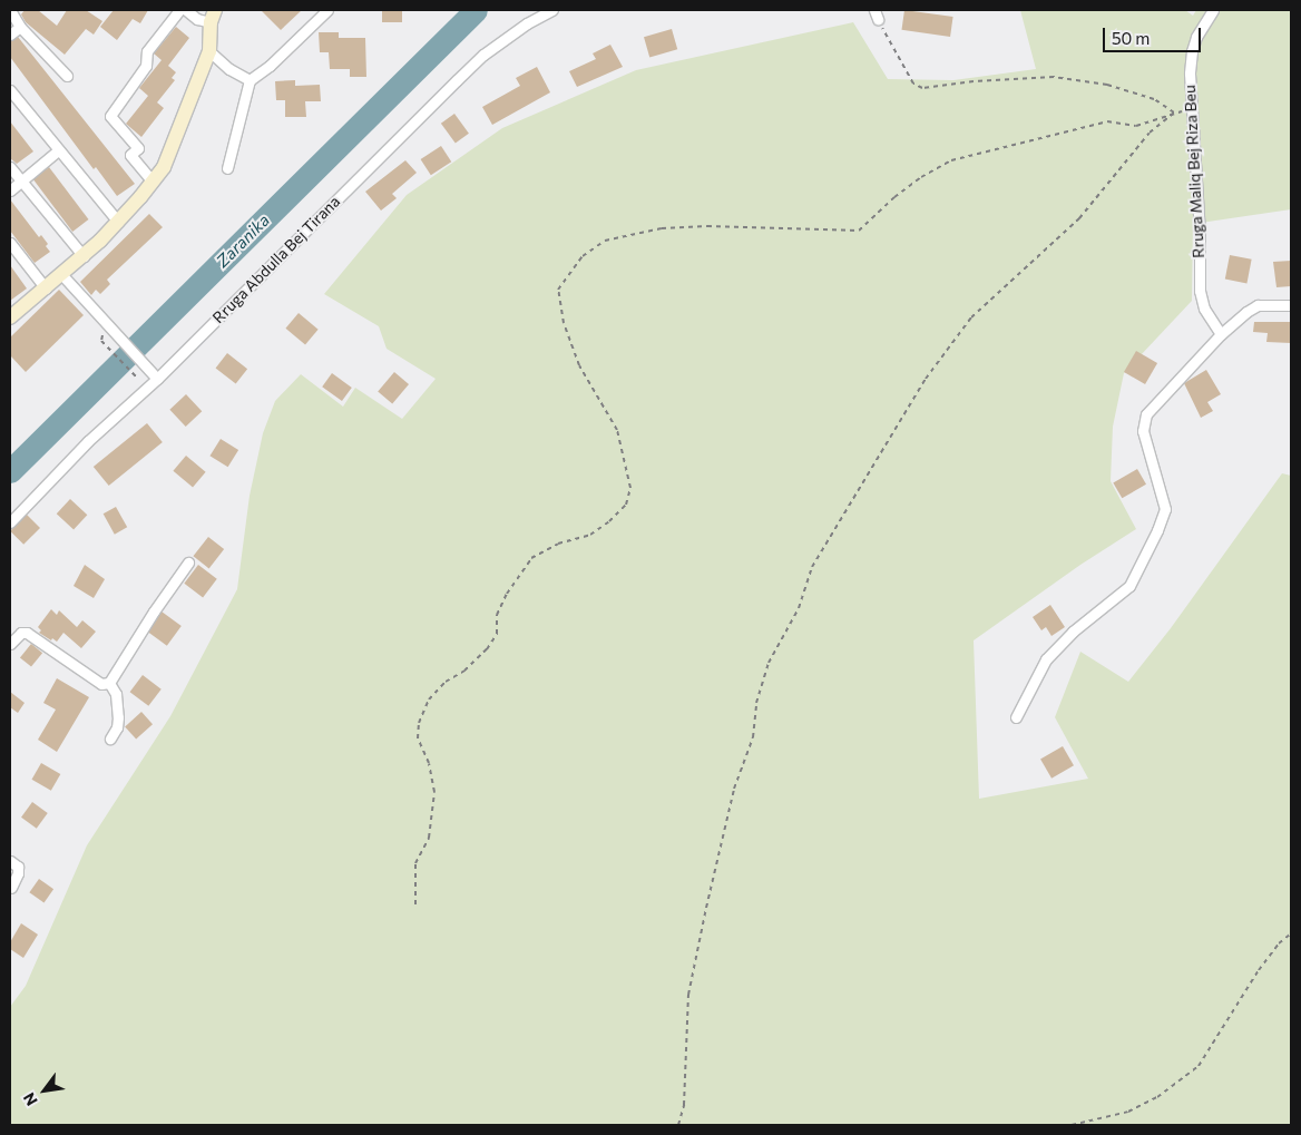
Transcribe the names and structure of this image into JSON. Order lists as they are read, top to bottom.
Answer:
{
  "streets": {
    "street": ["Rruga Maliq Bej Riza Beu", "Rruga Abdulla Bej Tirana"]
  },
  "water": ["Zaranika"],
  "scale_bar": "50 m",
  "north": "bottom left"
}
